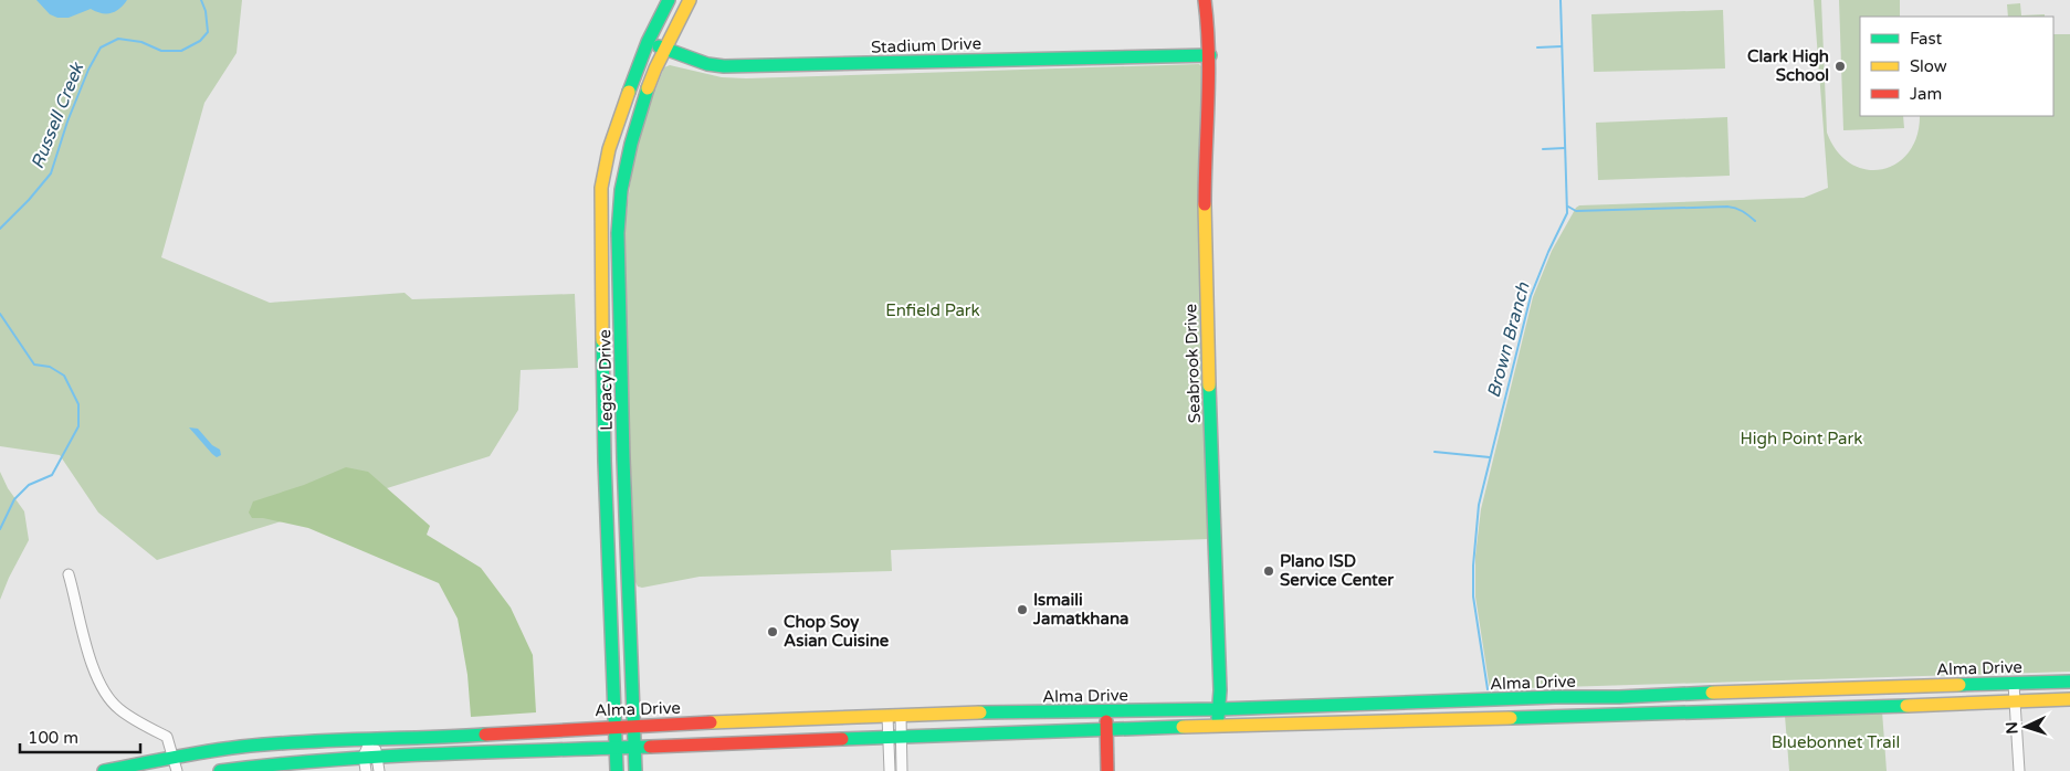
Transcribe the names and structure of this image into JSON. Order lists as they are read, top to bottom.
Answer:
{
  "streets": {
    "main road": [
      "Stadium Drive",
      "Seabrook Drive",
      "Legacy Drive",
      "Alma Drive"
    ]
  },
  "crossings": [
    ["Stadium Drive", "Seabrook Drive"],
    ["Stadium Drive", "Legacy Drive"],
    ["Seabrook Drive", "Alma Drive"],
    ["Legacy Drive", "Alma Drive"]
  ],
  "water": ["Russell Creek", "Brown Branch"],
  "parks": ["Enfield Park", "High Point Park", "Bluebonnet Trail"],
  "places": [
    "Clark High School",
    "Plano ISD Service Center",
    "Ismaili Jamatkhana",
    "Chop Soy Asian Cuisine"
  ],
  "legend": ["Fast", "Slow", "Jam"],
  "scale_bar": "100 m",
  "north": "left"
}
